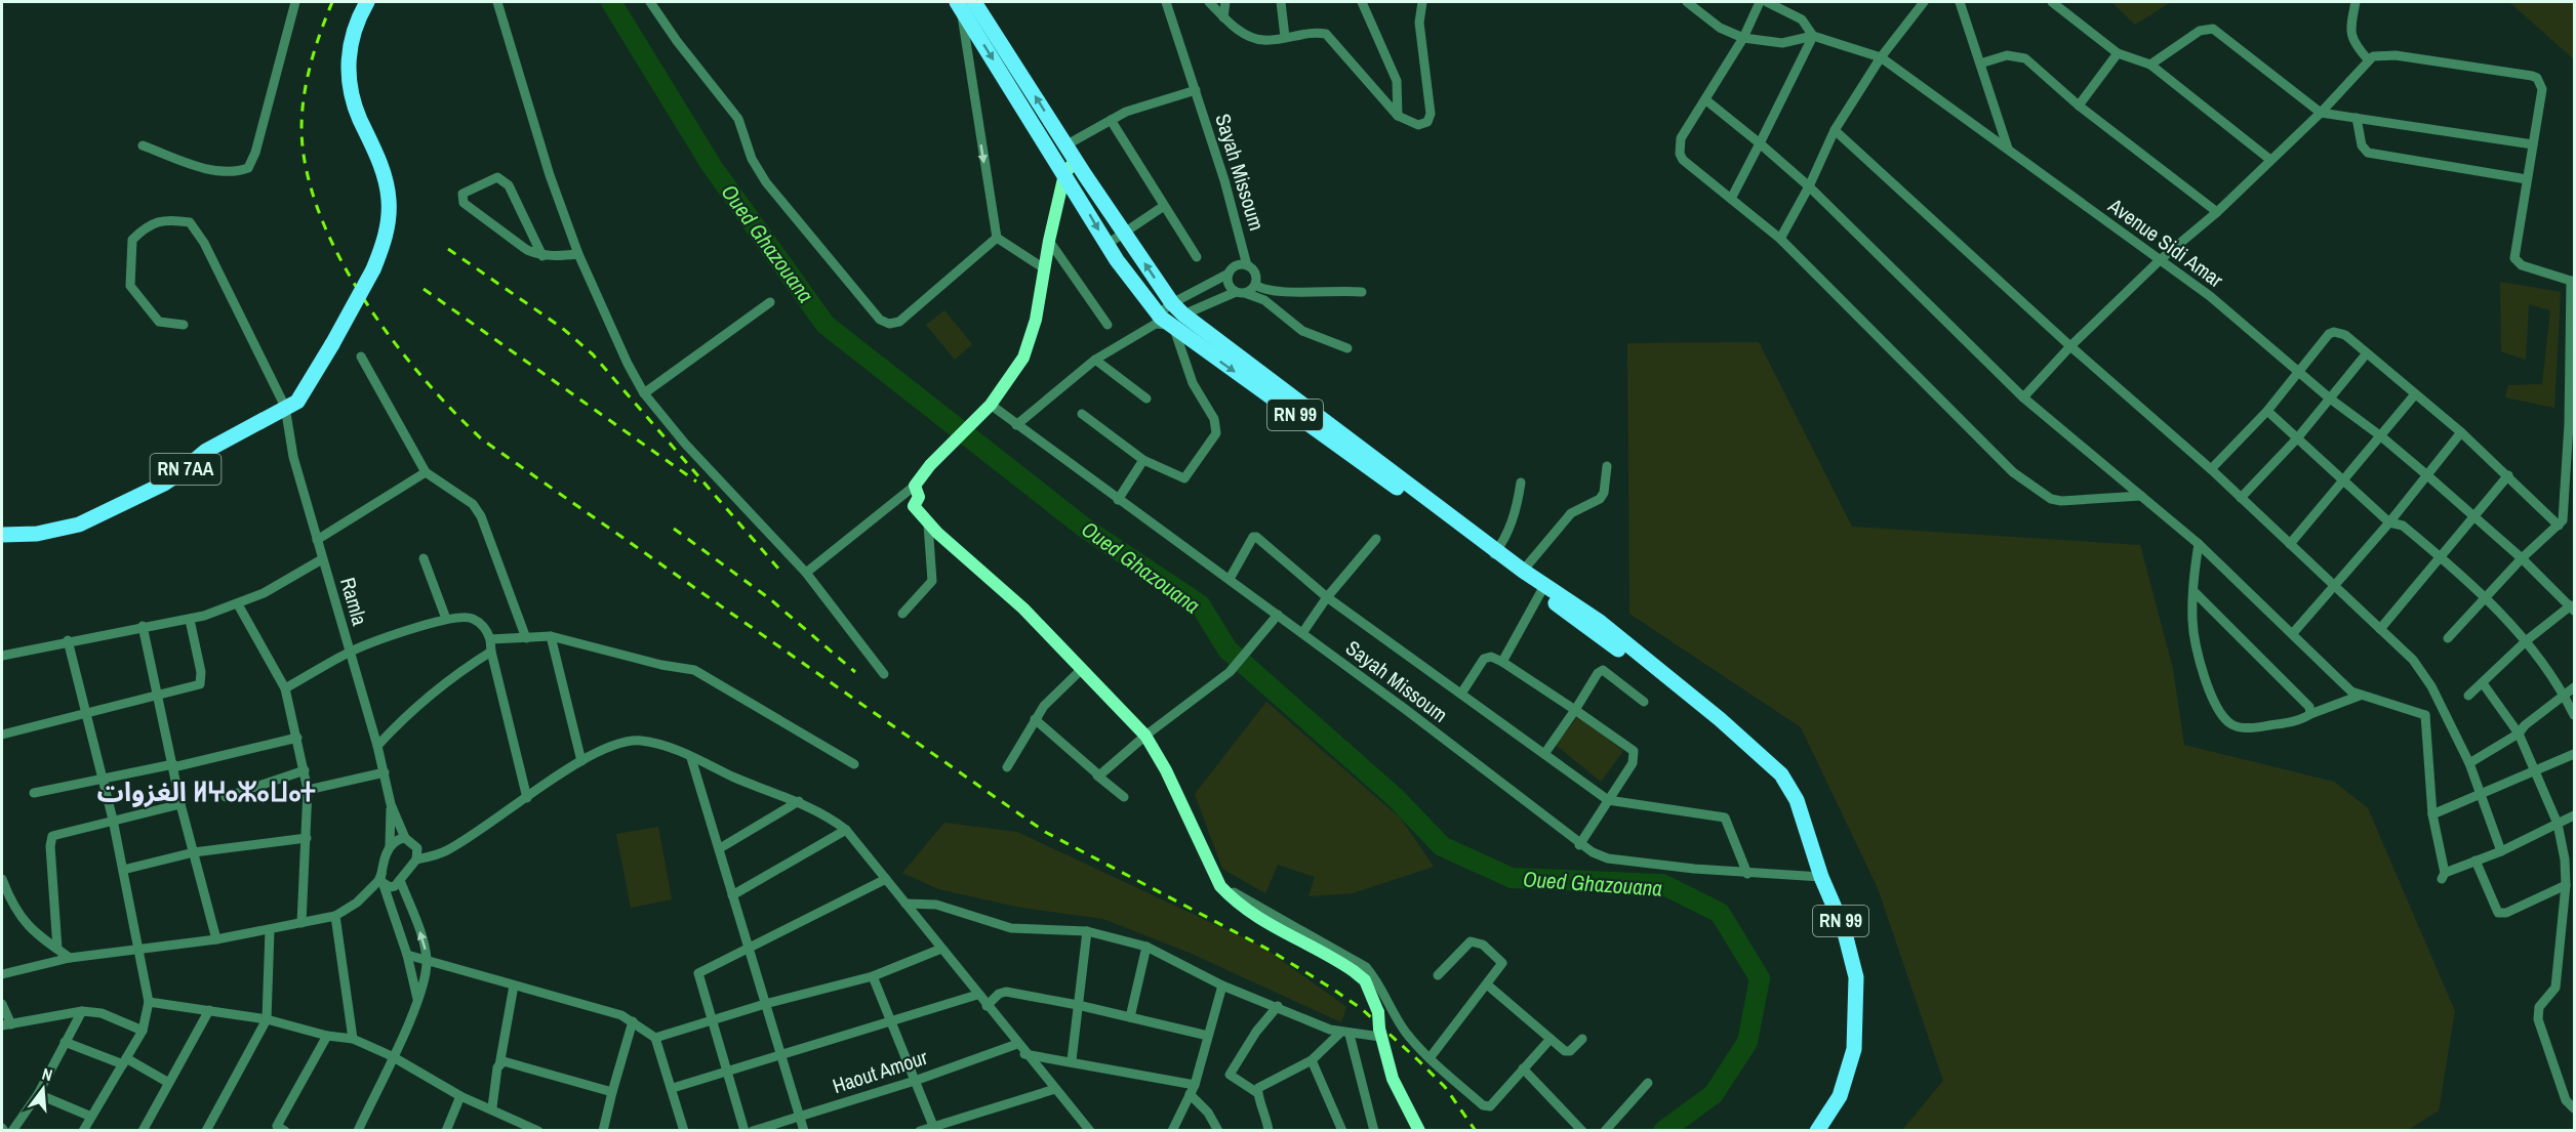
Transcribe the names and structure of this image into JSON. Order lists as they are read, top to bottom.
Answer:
{
  "streets": {
    "main road": ["RN 99", "RN 7AA"],
    "street": [
      "Sayah Missoum",
      "Avenue Sidi Amar",
      "Ramla",
      "Haout Amour"
    ]
  },
  "crossings": [
    ["Sayah Missoum", "RN 99"],
    ["RN 7AA", "Ramla"]
  ],
  "districts": ["الغزوات ⵍⵖⴰⵣⴰⵡⴰⵜ"],
  "water": ["Oued Ghazouana"],
  "north": "top"
}
